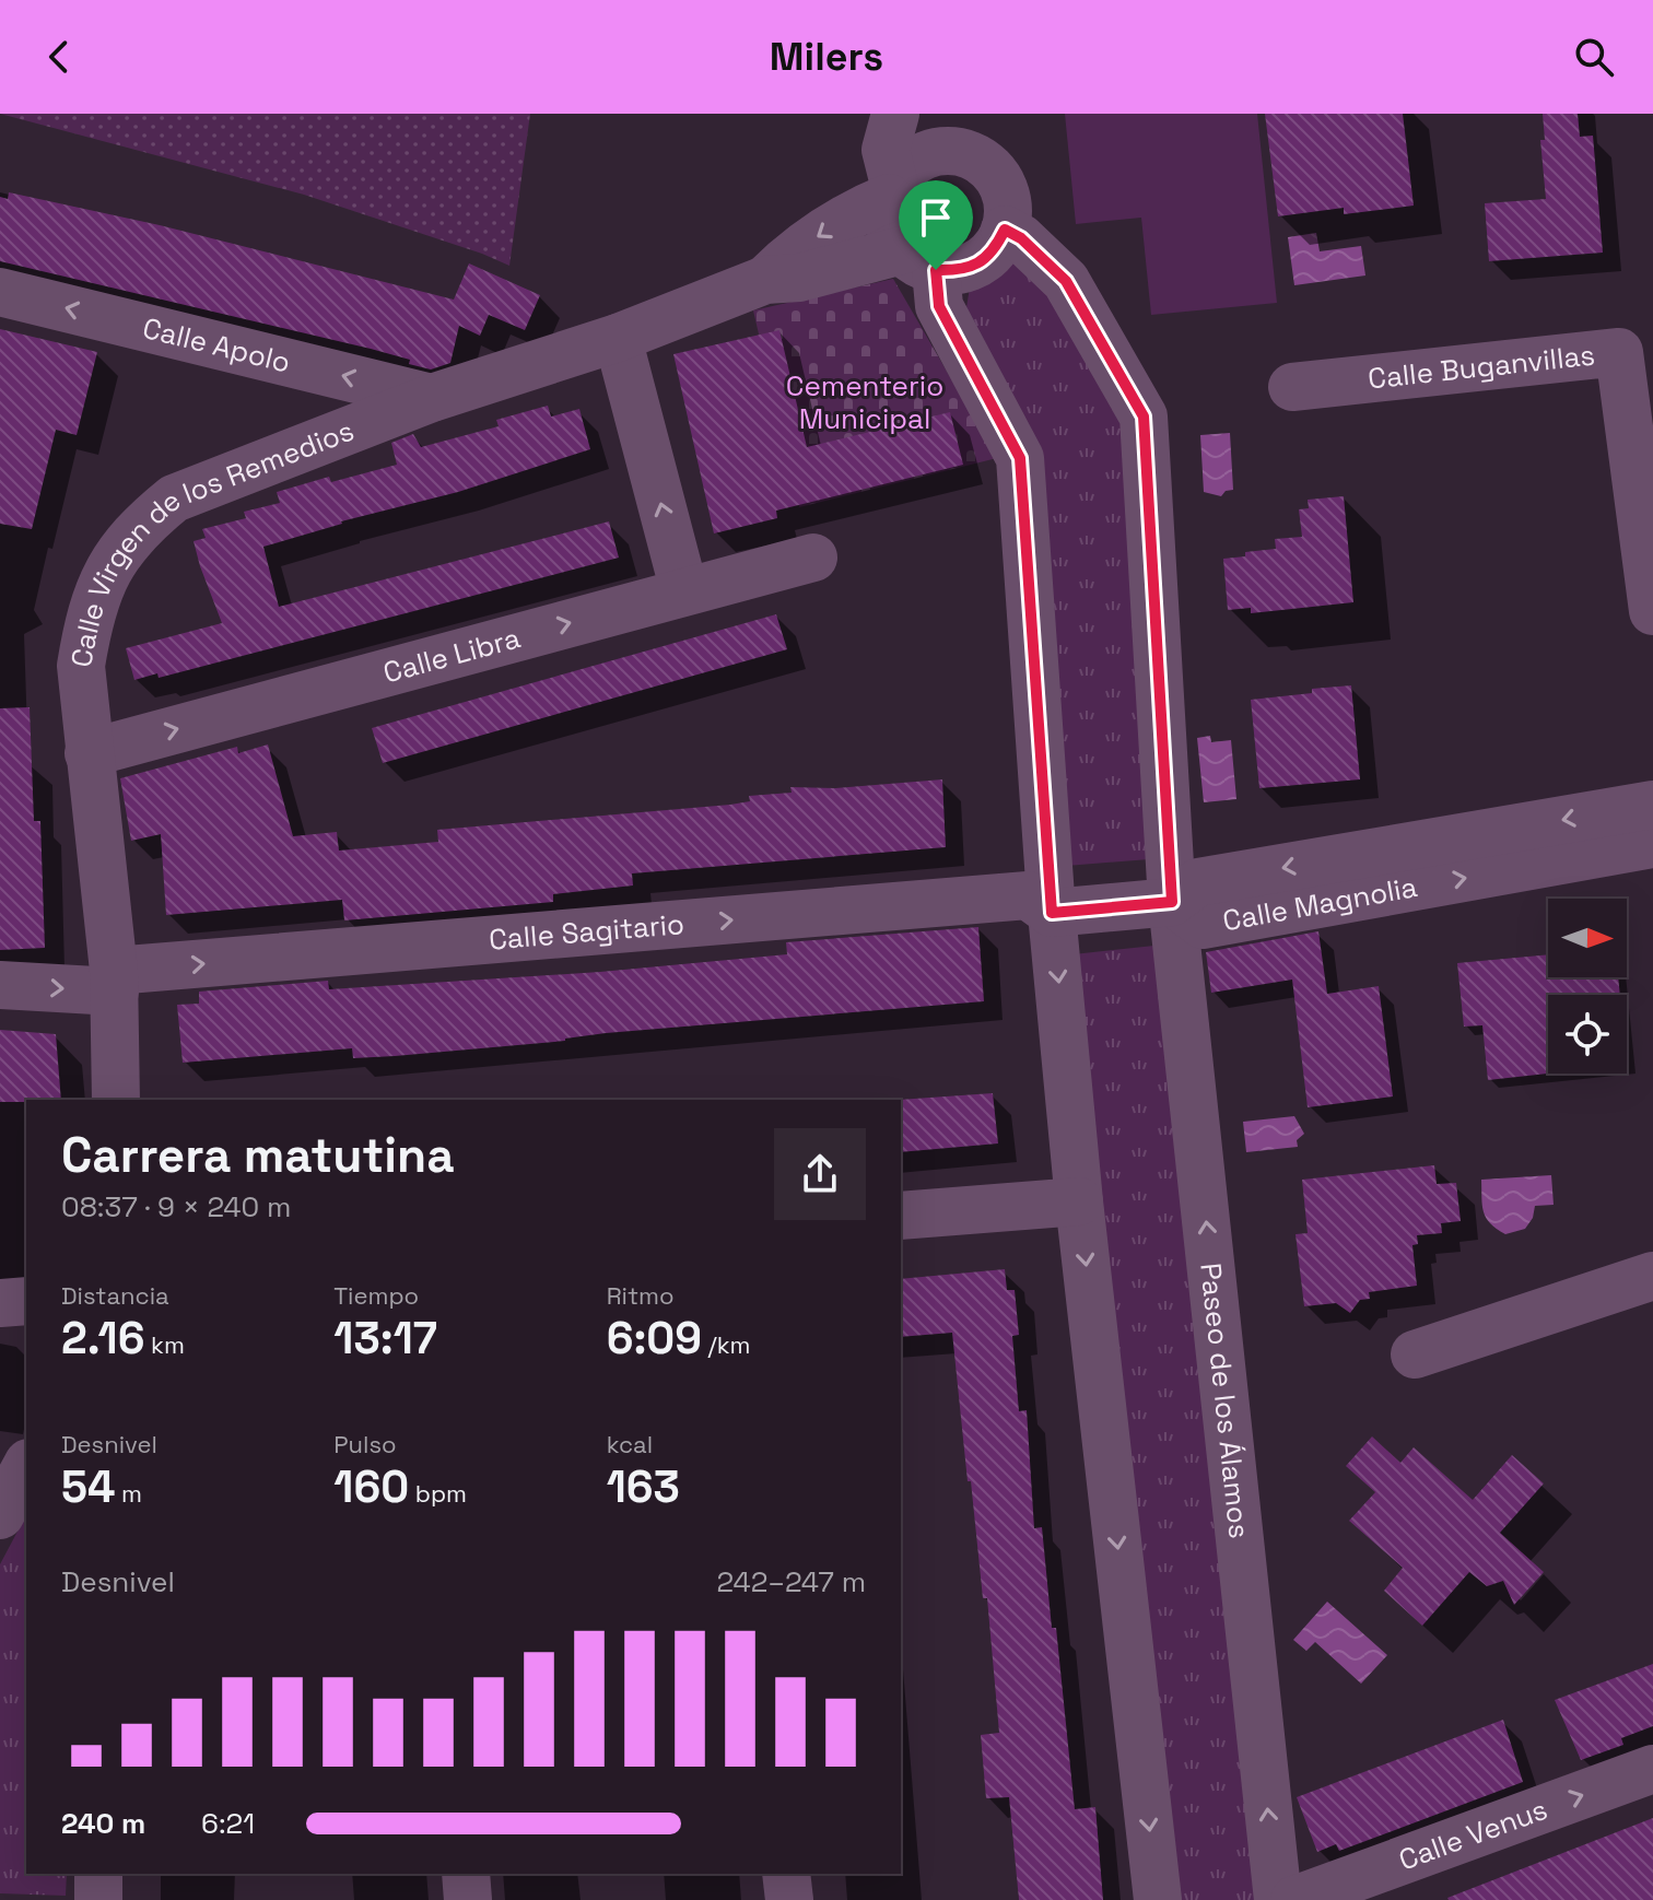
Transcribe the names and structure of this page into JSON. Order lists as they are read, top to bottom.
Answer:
{
  "streets": {
    "street": [
      "Calle Apolo",
      "Calle Buganvillas",
      "Calle Virgen de los Remedios",
      "Calle Libra",
      "Calle Magnolia",
      "Calle Sagitario",
      "Paseo de los Álamos",
      "Calle Venus"
    ]
  },
  "crossings": [
    ["Calle Apolo", "Calle Virgen de los Remedios"],
    ["Calle Virgen de los Remedios", "Calle Libra"],
    ["Calle Virgen de los Remedios", "Calle Sagitario"],
    ["Calle Virgen de los Remedios", "Paseo de los Álamos"],
    ["Calle Magnolia", "Paseo de los Álamos"]
  ],
  "one_way": [
    "Calle Apolo",
    "Calle Libra",
    "Calle Sagitario",
    "Calle Venus"
  ],
  "parks": ["Cementerio Municipal"],
  "north": "right",
  "page": {
    "header": "Milers",
    "heading": ["Carrera matutina", "08:37 · 9 × 240 m"],
    "stats": [
      ["Distancia", "2.16 km"],
      ["Tiempo", "13:17"],
      ["Ritmo", "6:09 /km"],
      ["Desnivel", "54 m"],
      ["Pulso", "160 bpm"],
      ["kcal", "163"]
    ],
    "chart": ["Desnivel", "242–247 m"],
    "list": [
      {
        "name": "240 m",
        "note": "6:21"
      }
    ]
  }
}
